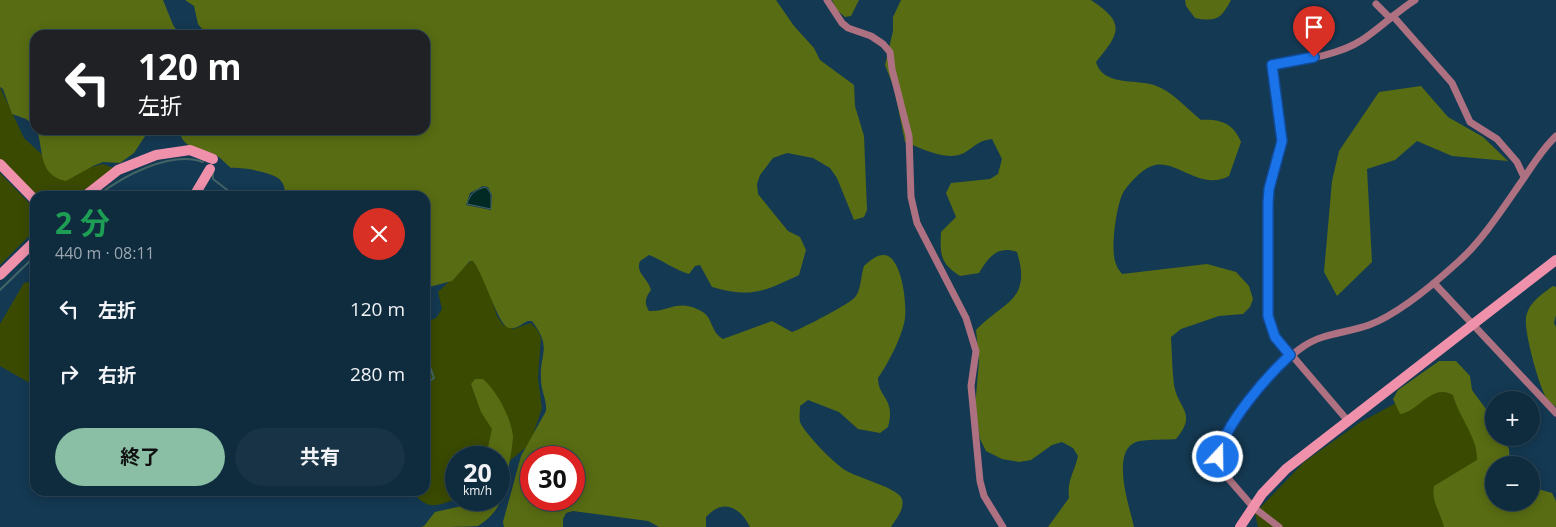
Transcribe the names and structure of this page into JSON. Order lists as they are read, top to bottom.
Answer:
{
  "page": {
    "turn": ["120 m", "左折"],
    "heading": ["2 分", "440 m · 08:11"],
    "list": [
      {
        "name": "左折",
        "value": "120 m"
      },
      {
        "name": "右折",
        "value": "280 m"
      }
    ],
    "map_buttons": ["+", "−"],
    "buttons": ["終了", "共有"],
    "speed": "20 km/h",
    "limit": "30"
  }
}
